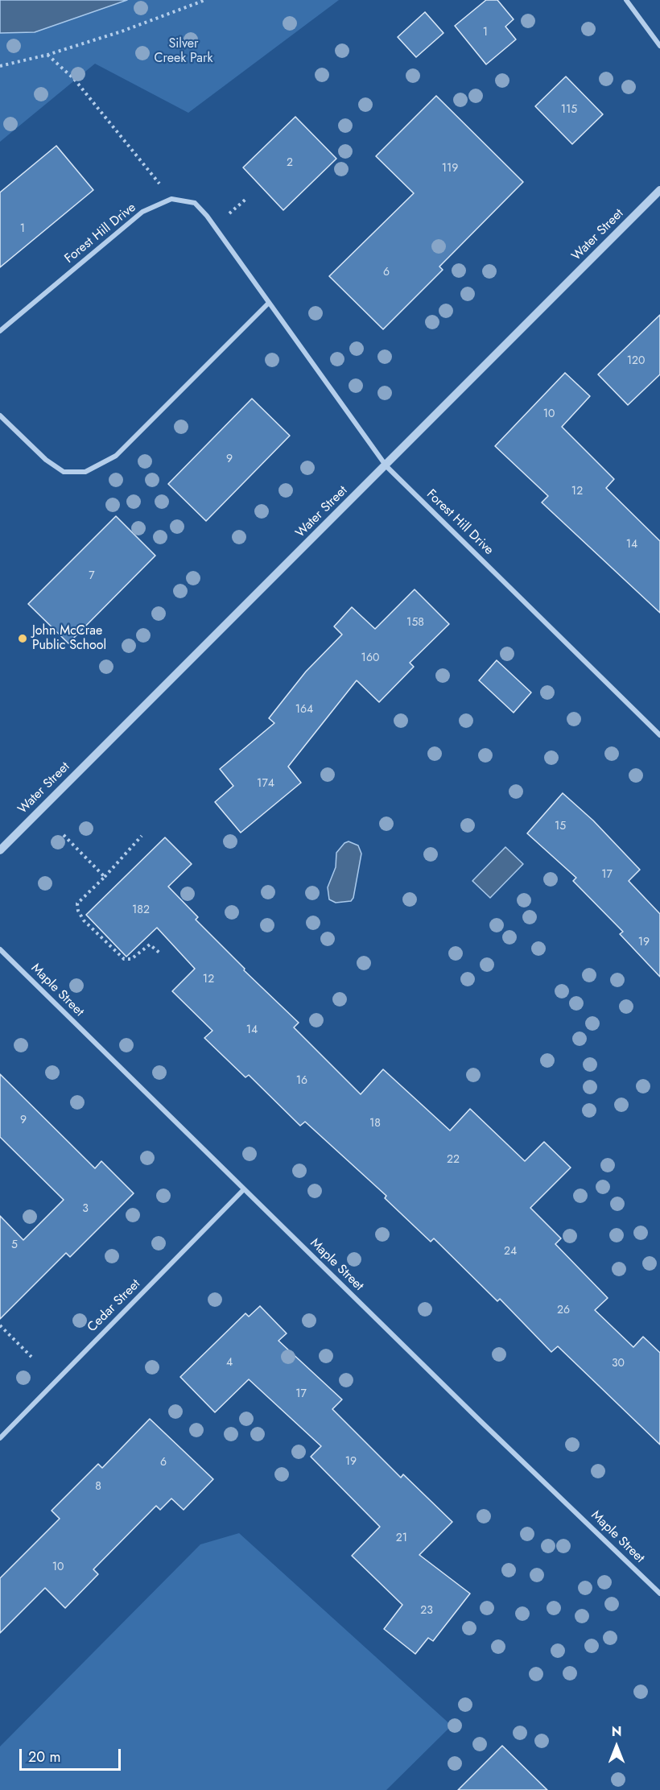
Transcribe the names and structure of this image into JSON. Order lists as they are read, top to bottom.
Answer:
{
  "streets": {
    "street": [
      "Forest Hill Drive",
      "Water Street",
      "Maple Street",
      "Cedar Street"
    ]
  },
  "crossings": [
    ["Forest Hill Drive", "Water Street"],
    ["Maple Street", "Cedar Street"]
  ],
  "parks": ["Silver Creek Park"],
  "places": ["John McCrae Public School"],
  "house_numbers": [
    "1",
    "115",
    "2",
    "119",
    "1",
    "6",
    "120",
    "10",
    "9",
    "12",
    "14",
    "7",
    "158",
    "160",
    "164",
    "174",
    "15",
    "17",
    "182",
    "19",
    "12",
    "14",
    "16",
    "9",
    "18",
    "22",
    "3",
    "5",
    "24",
    "26",
    "4",
    "30",
    "17",
    "19",
    "6",
    "8",
    "21",
    "10",
    "23"
  ],
  "scale_bar": "20 m",
  "north": "top"
}
